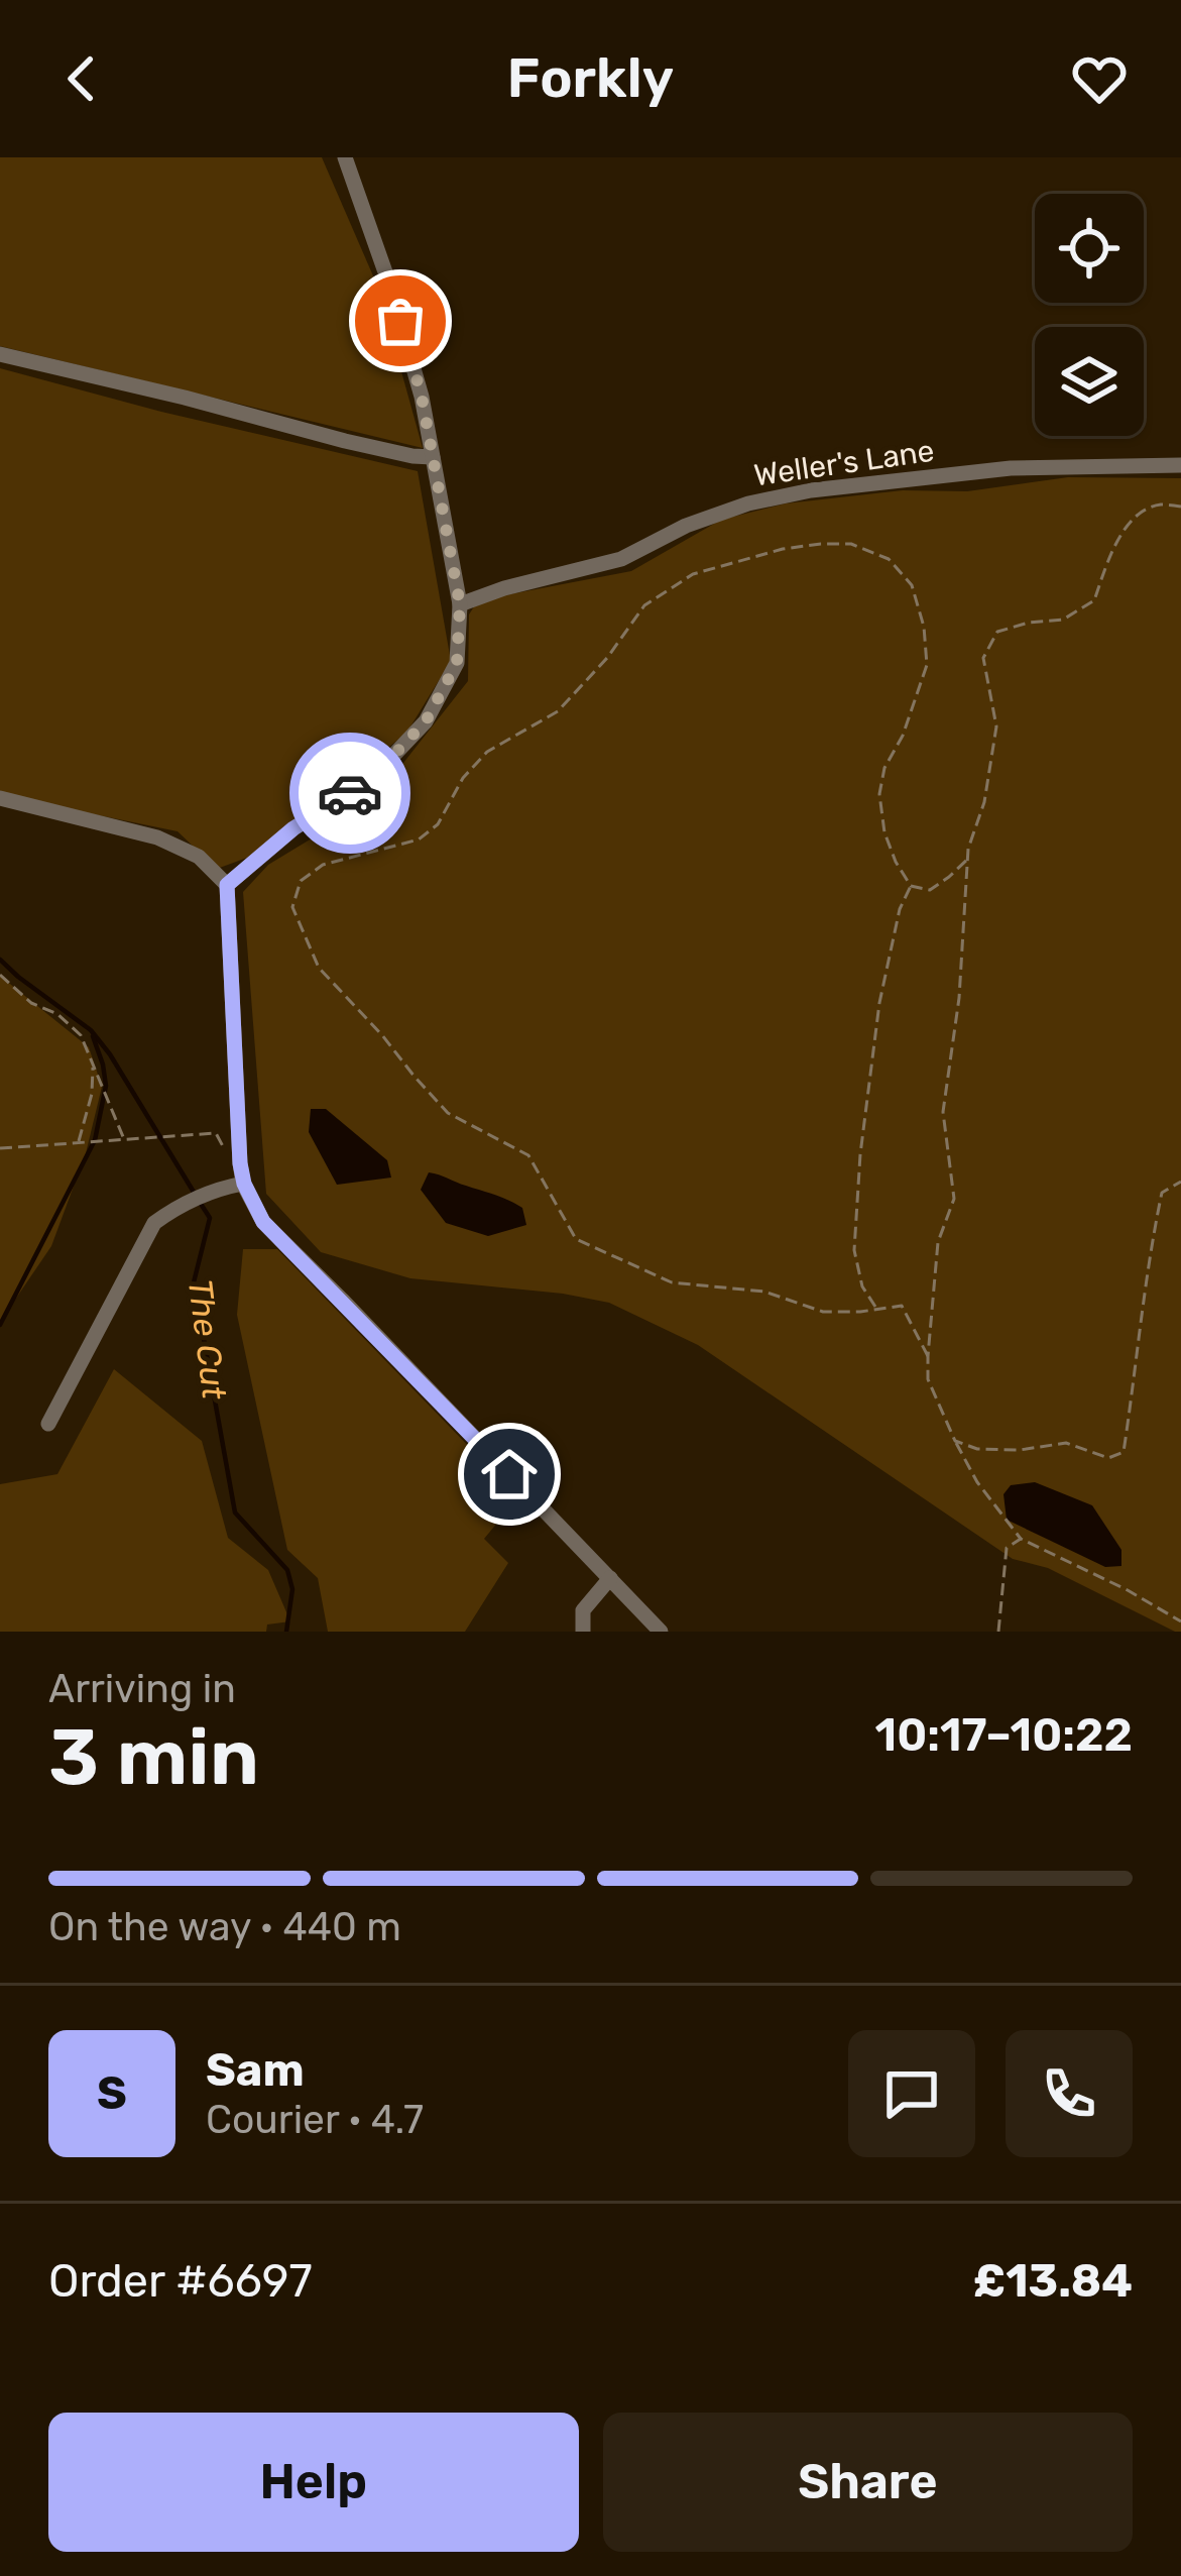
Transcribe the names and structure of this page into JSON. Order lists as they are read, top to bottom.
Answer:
{
  "streets": {
    "street": ["Weller's Lane"]
  },
  "water": ["The Cut"],
  "page": {
    "header": "Forkly",
    "heading": ["3 min", "Arriving in", "10:17–10:22"],
    "panel": [
      "Sam",
      "Courier · 4.7",
      "Order #6697",
      "£13.84"
    ],
    "bar": "On the way · 440 m",
    "round": "S",
    "buttons": ["Help", "Share"]
  }
}
